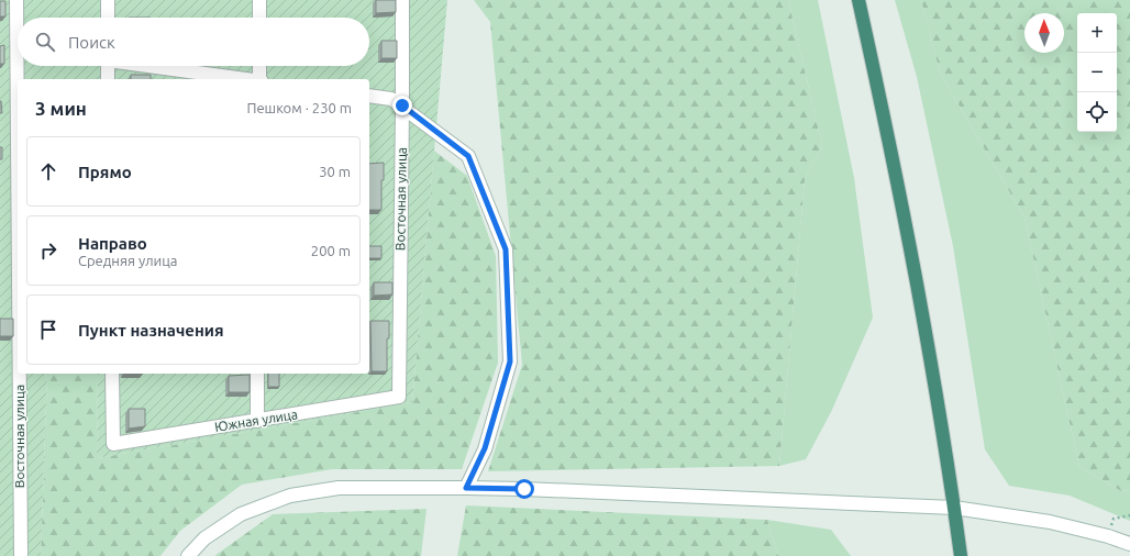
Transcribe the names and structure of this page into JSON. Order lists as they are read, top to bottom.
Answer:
{
  "streets": {
    "street": ["Восточная улица", "Южная улица"]
  },
  "crossings": [
    ["Восточная улица", "Южная улица"]
  ],
  "north": "top",
  "page": {
    "map_buttons": ["+", "−"],
    "search": "Поиск",
    "heading": ["3 мин", "Пешком · 230 m"],
    "list": [
      ["Прямо", "30 m"],
      ["Направо", "Средняя улица", "200 m"],
      "Пункт назначения"
    ]
  }
}
